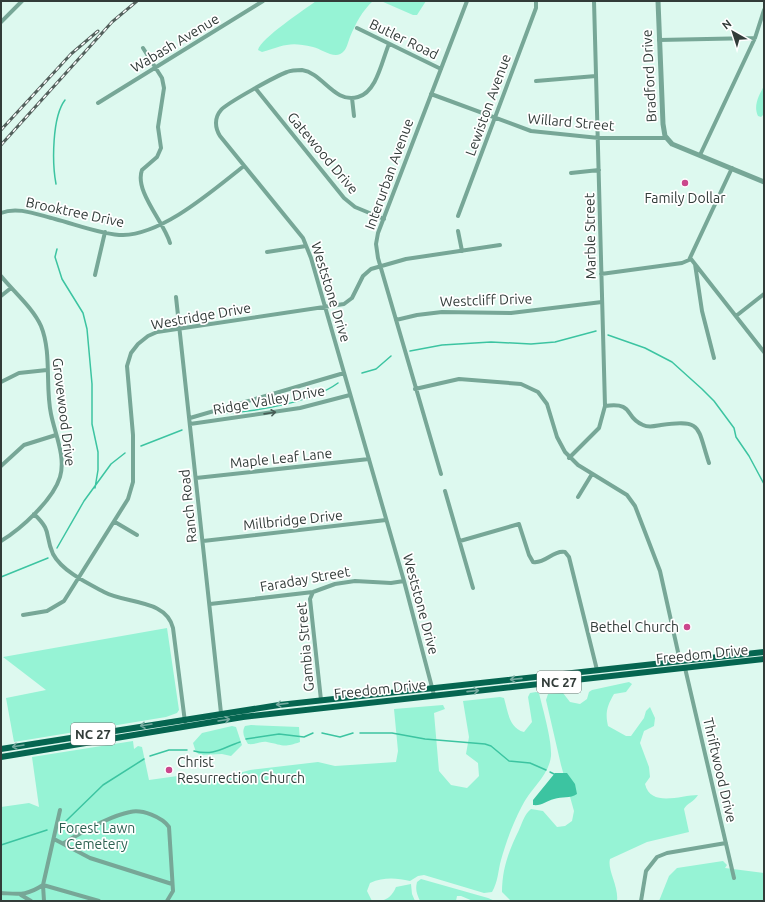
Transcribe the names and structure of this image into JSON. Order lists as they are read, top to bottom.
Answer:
{
  "streets": {
    "main road": ["Freedom Drive", "NC 27"],
    "street": [
      "Butler Road",
      "Wabash Avenue",
      "Bradford Drive",
      "Lewiston Avenue",
      "Willard Street",
      "Gatewood Drive",
      "Interurban Avenue",
      "Brooktree Drive",
      "Marble Street",
      "Weststone Drive",
      "Westcliff Drive",
      "Westridge Drive",
      "Ridge Valley Drive",
      "Grovewood Drive",
      "Maple Leaf Lane",
      "Ranch Road",
      "Millbridge Drive",
      "Faraday Street",
      "Gambia Street",
      "Thriftwood Drive"
    ]
  },
  "crossings": [
    ["Butler Road", "Interurban Avenue"],
    ["Bradford Drive", "Willard Street"],
    ["Lewiston Avenue", "Willard Street"],
    ["Willard Street", "Interurban Avenue"],
    ["Willard Street", "Marble Street"],
    ["Gatewood Drive", "Interurban Avenue"],
    ["Gatewood Drive", "Weststone Drive"],
    ["Interurban Avenue", "Westcliff Drive"],
    ["Interurban Avenue", "Westridge Drive"],
    ["Brooktree Drive", "Weststone Drive"],
    ["Marble Street", "Westcliff Drive"],
    ["Weststone Drive", "Westridge Drive"],
    ["Weststone Drive", "Ridge Valley Drive"],
    ["Weststone Drive", "Maple Leaf Lane"],
    ["Weststone Drive", "Millbridge Drive"],
    ["Weststone Drive", "Faraday Street"],
    ["Weststone Drive", "Freedom Drive"],
    ["Westridge Drive", "Ranch Road"],
    ["Ridge Valley Drive", "Ranch Road"],
    ["Maple Leaf Lane", "Ranch Road"],
    ["Ranch Road", "Millbridge Drive"],
    ["Ranch Road", "Faraday Street"],
    ["Ranch Road", "Freedom Drive"],
    ["Faraday Street", "Gambia Street"],
    ["Gambia Street", "Freedom Drive"],
    ["Freedom Drive", "Thriftwood Drive"]
  ],
  "parks": ["Forest Lawn Cemetery"],
  "places": ["Family Dollar", "Bethel Church", "Christ Resurrection Church"],
  "north": "top left"
}
